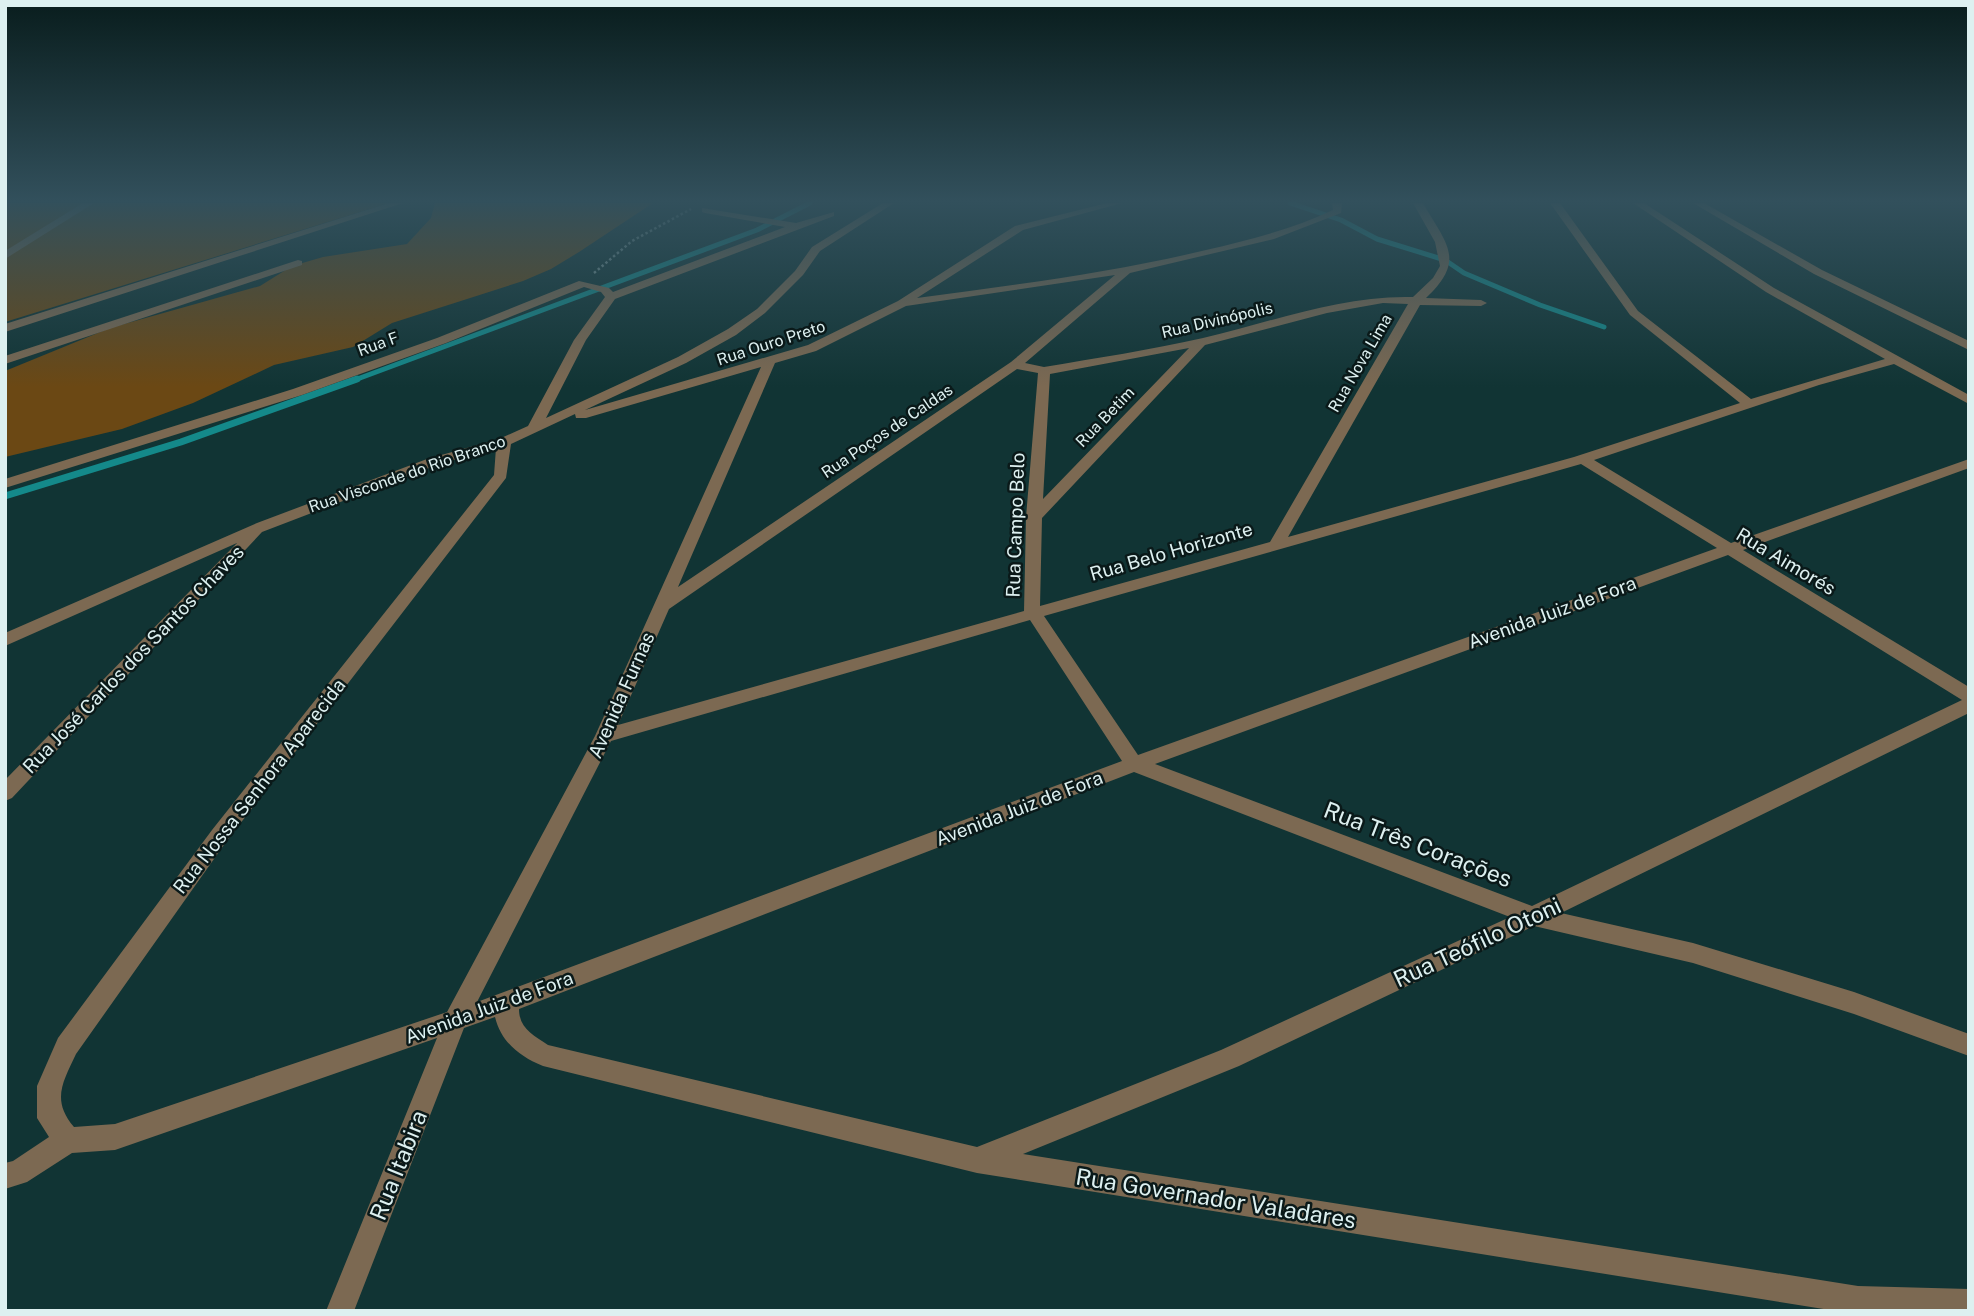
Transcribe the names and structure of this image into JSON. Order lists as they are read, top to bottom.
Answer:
{
  "streets": {
    "street": [
      "Rua Divinópolis",
      "Rua Ouro Preto",
      "Rua F",
      "Rua Nova Lima",
      "Rua Betim",
      "Rua Poços de Caldas",
      "Rua Visconde do Rio Branco",
      "Rua Campo Belo",
      "Rua Belo Horizonte",
      "Rua Aimorés",
      "Avenida Juiz de Fora",
      "Rua José Carlos dos Santos Chaves",
      "Avenida Furnas",
      "Rua Nossa Senhora Aparecida",
      "Rua Três Corações",
      "Rua Teófilo Otoni",
      "Rua Itabira",
      "Rua Governador Valadares"
    ]
  },
  "crossings": [
    ["Rua Divinópolis", "Rua Nova Lima"],
    ["Rua Divinópolis", "Rua Betim"],
    ["Rua Divinópolis", "Rua Campo Belo"],
    ["Rua Ouro Preto", "Rua Visconde do Rio Branco"],
    ["Rua Ouro Preto", "Avenida Furnas"],
    ["Rua Nova Lima", "Rua Belo Horizonte"],
    ["Rua Betim", "Rua Campo Belo"],
    ["Rua Poços de Caldas", "Avenida Furnas"],
    ["Rua Visconde do Rio Branco", "Rua José Carlos dos Santos Chaves"],
    ["Rua Visconde do Rio Branco", "Rua Nossa Senhora Aparecida"],
    ["Rua Campo Belo", "Rua Belo Horizonte"],
    ["Rua Campo Belo", "Avenida Juiz de Fora"],
    ["Rua Campo Belo", "Rua Três Corações"],
    ["Rua Belo Horizonte", "Rua Aimorés"],
    ["Rua Belo Horizonte", "Avenida Furnas"],
    ["Rua Aimorés", "Avenida Juiz de Fora"],
    ["Avenida Juiz de Fora", "Avenida Furnas"],
    ["Avenida Juiz de Fora", "Rua Nossa Senhora Aparecida"],
    ["Avenida Juiz de Fora", "Rua Três Corações"],
    ["Avenida Juiz de Fora", "Rua Itabira"],
    ["Avenida Juiz de Fora", "Rua Governador Valadares"],
    ["Avenida Furnas", "Rua Itabira"],
    ["Rua Três Corações", "Rua Teófilo Otoni"],
    ["Rua Teófilo Otoni", "Rua Governador Valadares"]
  ]
}
